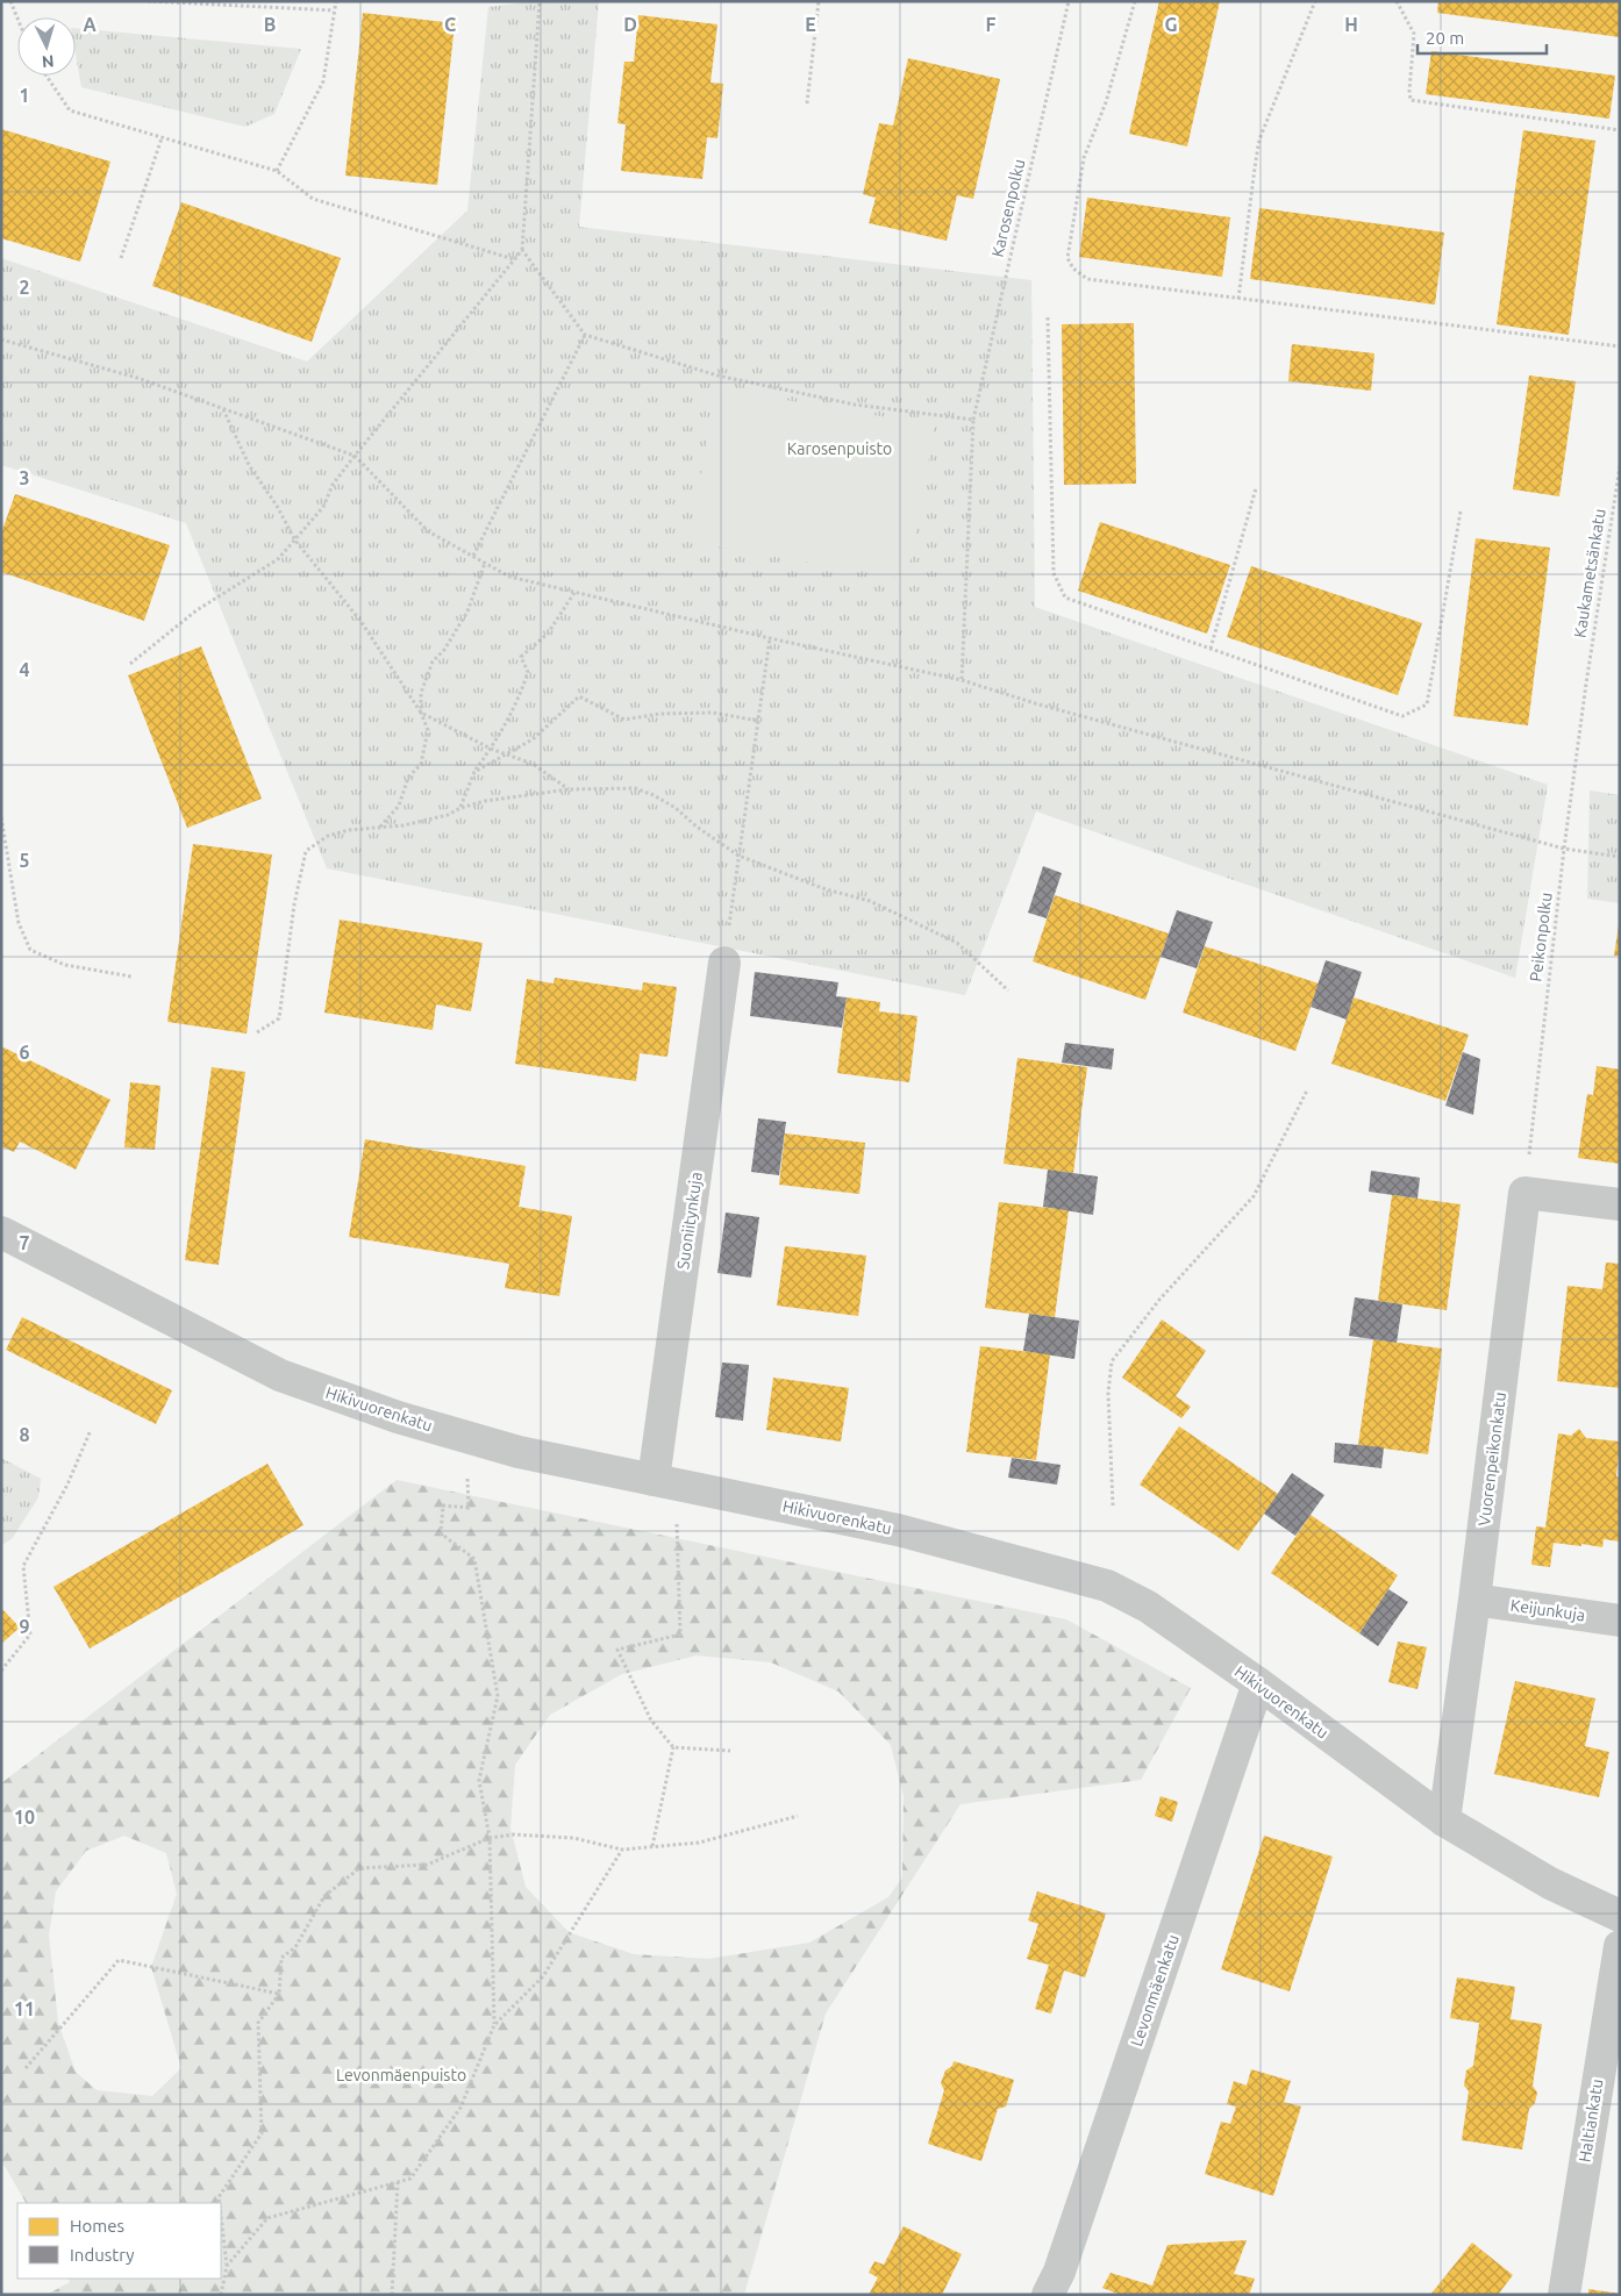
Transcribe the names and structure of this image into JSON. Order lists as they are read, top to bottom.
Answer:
{
  "streets": {
    "street": [
      "Suoniitynkuja",
      "Hikivuorenkatu",
      "Vuorenpeikonkatu",
      "Keijunkuja",
      "Levonmäenkatu",
      "Haltiankatu"
    ],
    "path": ["Karosenpolku", "Kaukametsänkatu", "Peikonpolku"]
  },
  "crossings": [
    ["Kaukametsänkatu", "Peikonpolku"],
    ["Peikonpolku", "Vuorenpeikonkatu"],
    ["Suoniitynkuja", "Hikivuorenkatu"],
    ["Hikivuorenkatu", "Vuorenpeikonkatu"],
    ["Hikivuorenkatu", "Levonmäenkatu"],
    ["Vuorenpeikonkatu", "Keijunkuja"]
  ],
  "parks": ["Karosenpuisto", "Levonmäenpuisto"],
  "legend": ["Homes", "Industry"],
  "scale_bar": "20 m",
  "north": "bottom",
  "grid": {
    "columns": [
      "A",
      "B",
      "C",
      "D",
      "E",
      "F",
      "G",
      "H"
    ],
    "rows": [
      "1",
      "2",
      "3",
      "4",
      "5",
      "6",
      "7",
      "8",
      "9",
      "10",
      "11"
    ]
  }
}
